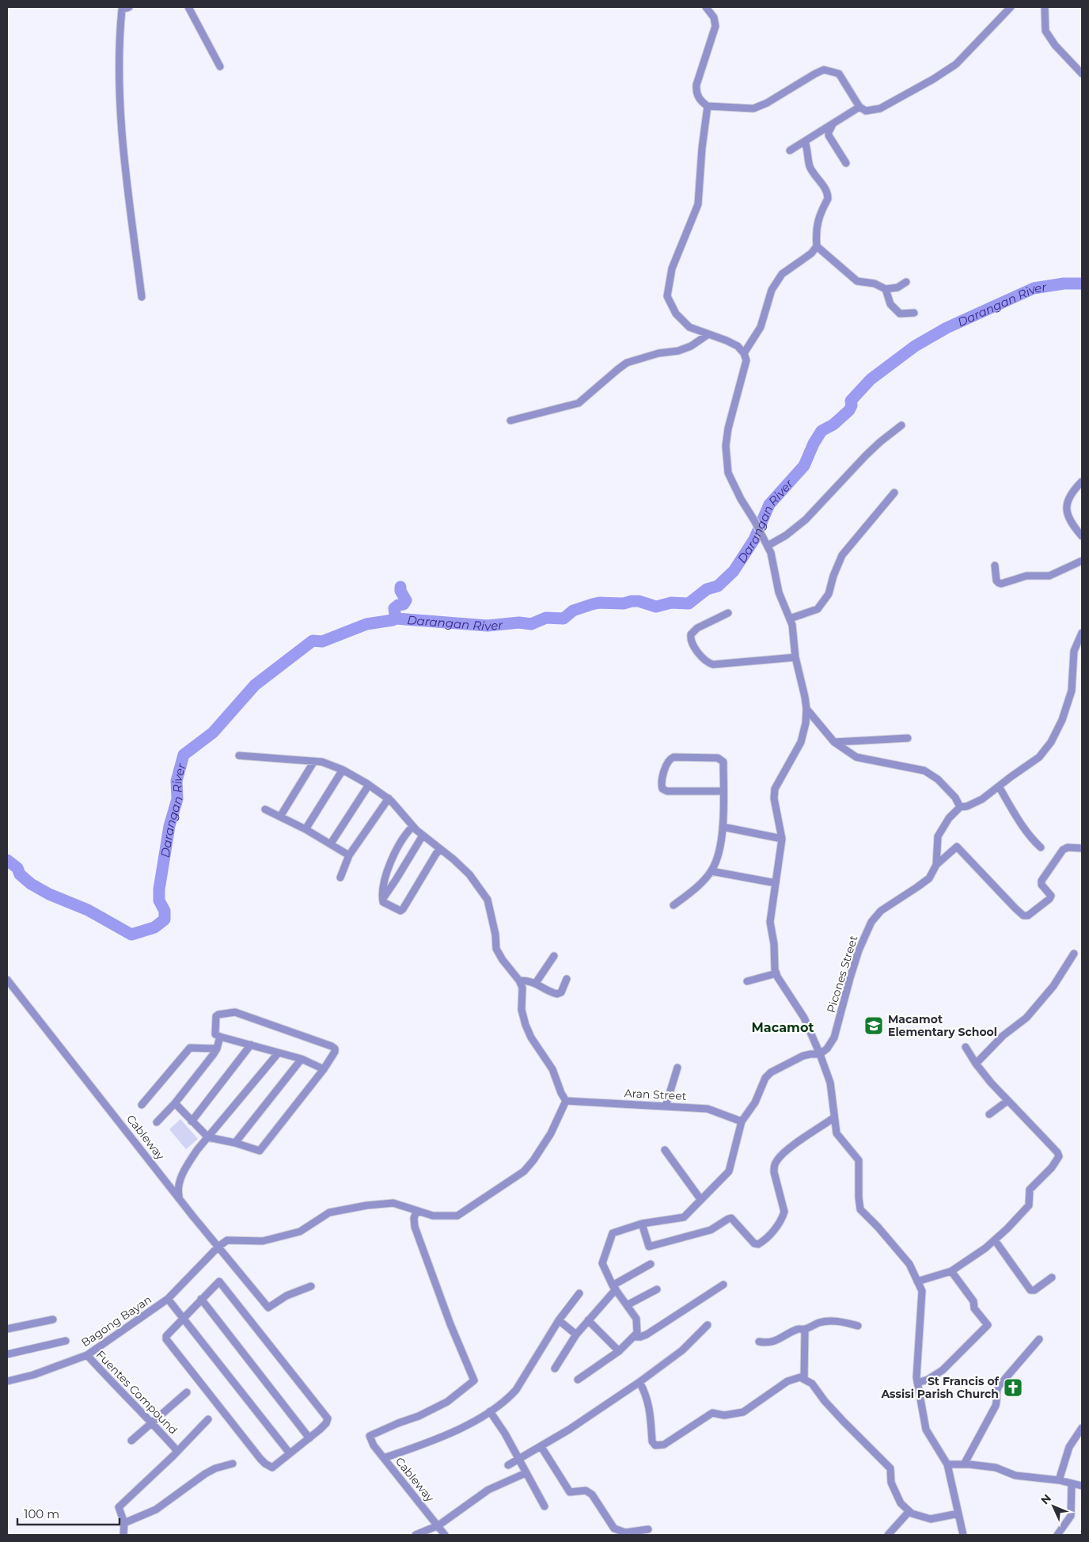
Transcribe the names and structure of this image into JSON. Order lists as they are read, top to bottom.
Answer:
{
  "streets": {
    "street": [
      "Picones Street",
      "Aran Street",
      "Cableway",
      "Bagong Bayan",
      "Fuentes Compound"
    ]
  },
  "crossings": [
    ["Cableway", "Bagong Bayan"],
    ["Bagong Bayan", "Fuentes Compound"]
  ],
  "districts": ["Macamot"],
  "water": ["Darangan River"],
  "places": {
    "school or university": ["Macamot Elementary School"],
    "church": ["St Francis of Assisi Parish Church"]
  },
  "scale_bar": "100 m",
  "north": "top left"
}
